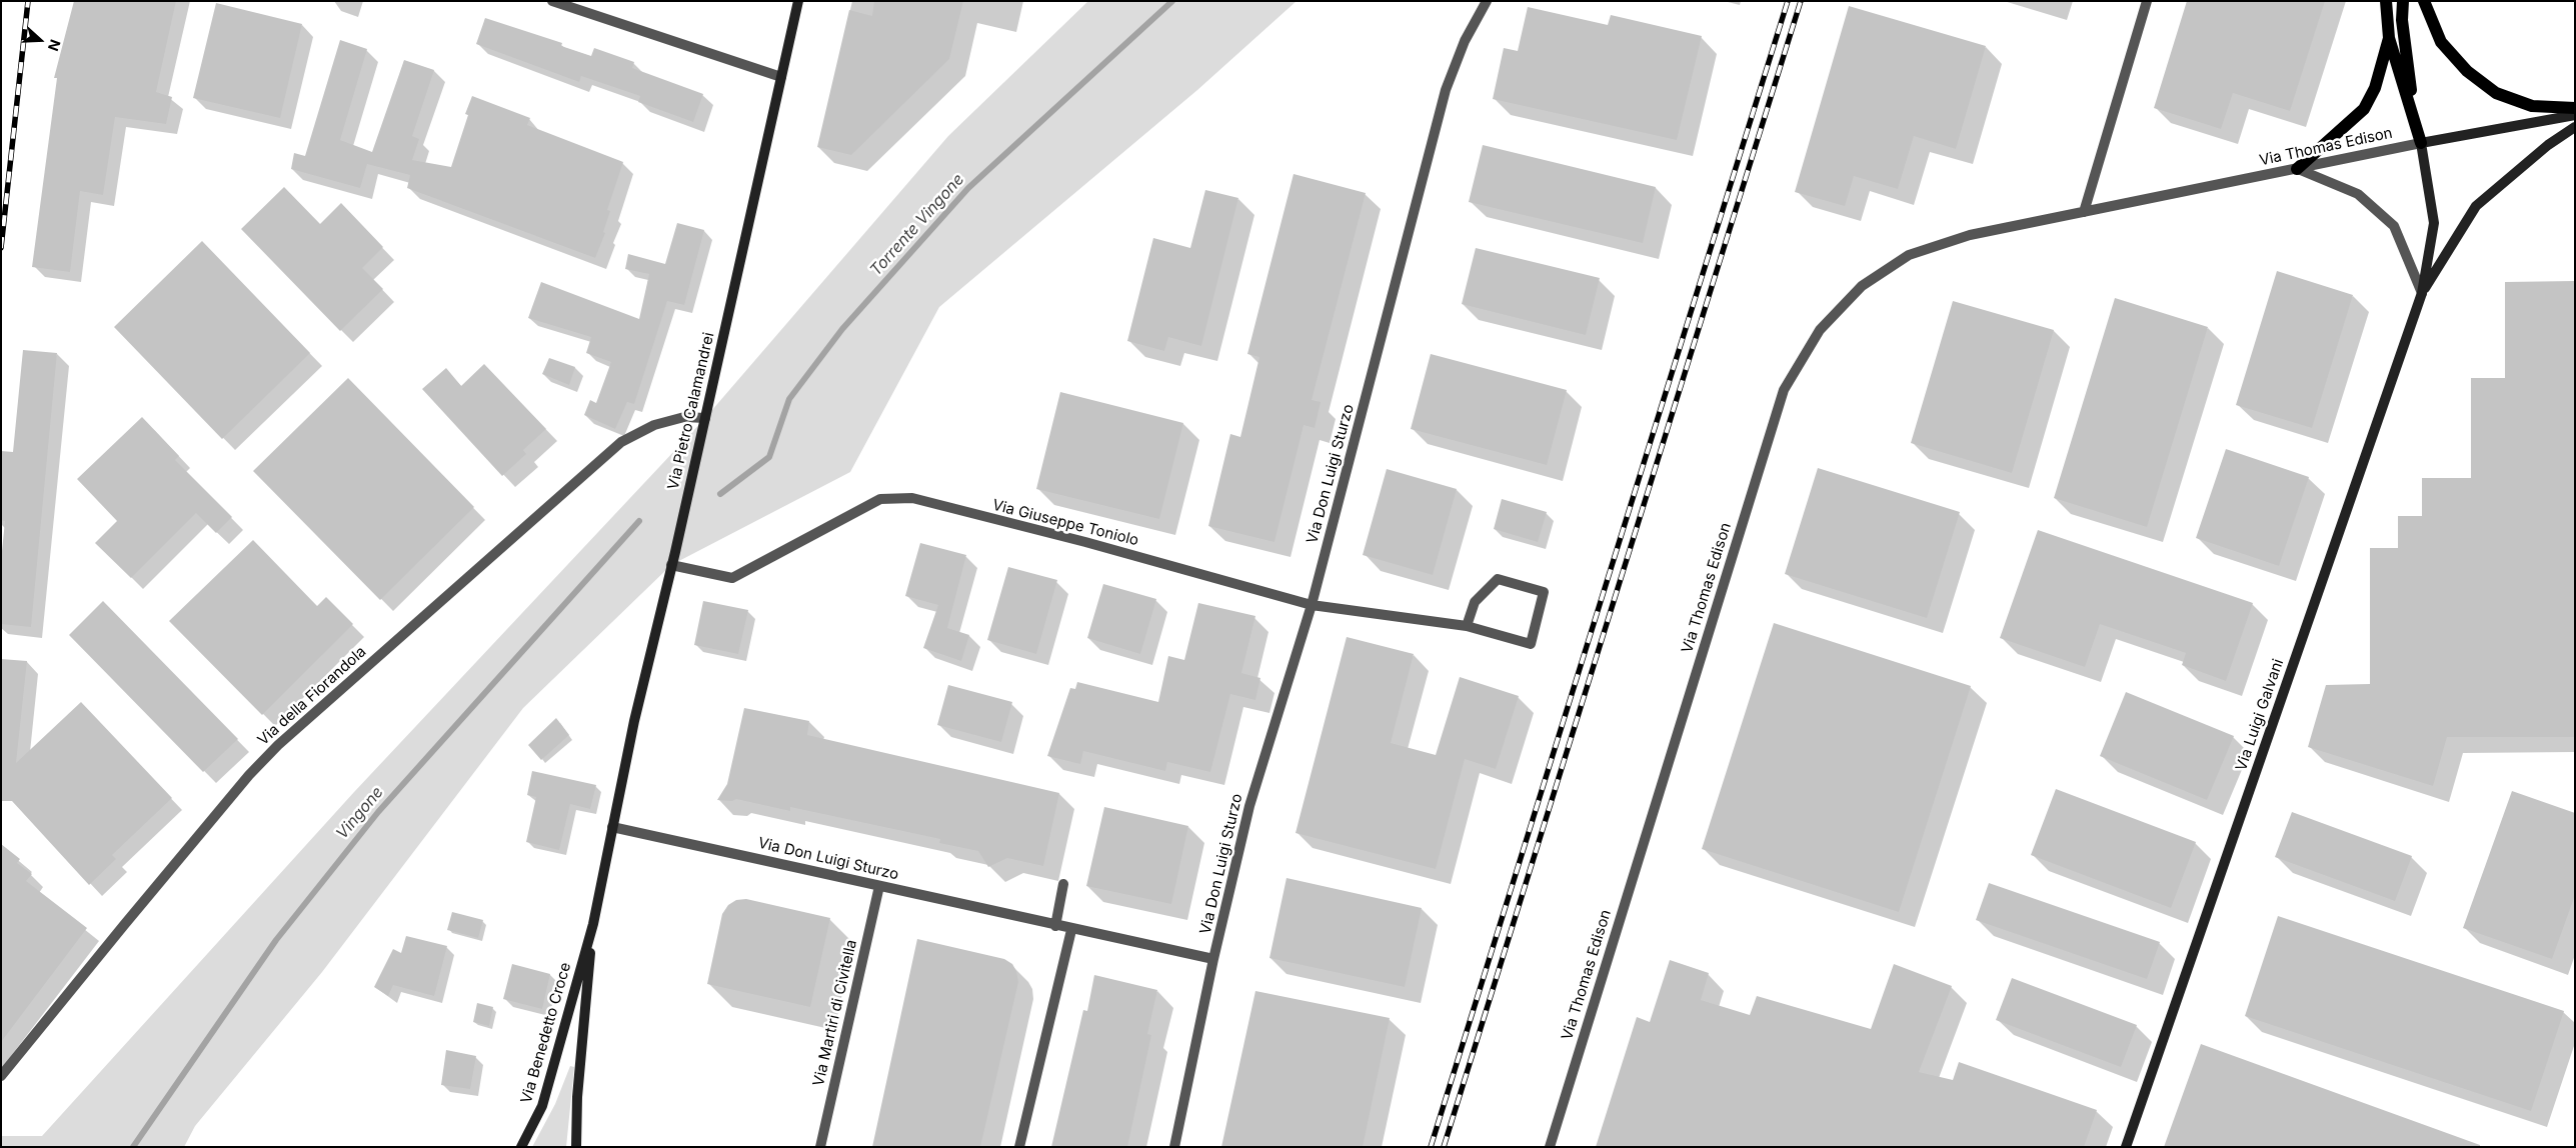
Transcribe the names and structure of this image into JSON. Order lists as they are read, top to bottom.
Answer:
{
  "streets": {
    "street": [
      "Via Thomas Edison",
      "Via Pietro Calamandrei",
      "Via Don Luigi Sturzo",
      "Via Giuseppe Toniolo",
      "Via della Fiorandola",
      "Via Luigi Galvani",
      "Via Martiri di Civitella",
      "Via Benedetto Croce"
    ]
  },
  "crossings": [
    ["Via Thomas Edison", "Via Luigi Galvani"],
    ["Via Pietro Calamandrei", "Via Don Luigi Sturzo"],
    ["Via Pietro Calamandrei", "Via Giuseppe Toniolo"],
    ["Via Pietro Calamandrei", "Via della Fiorandola"],
    ["Via Pietro Calamandrei", "Via Benedetto Croce"],
    ["Via Don Luigi Sturzo", "Via Giuseppe Toniolo"],
    ["Via Don Luigi Sturzo", "Via Martiri di Civitella"],
    ["Via Don Luigi Sturzo", "Via Benedetto Croce"]
  ],
  "water": ["Torrente Vingone", "Vingone"],
  "north": "right"
}
